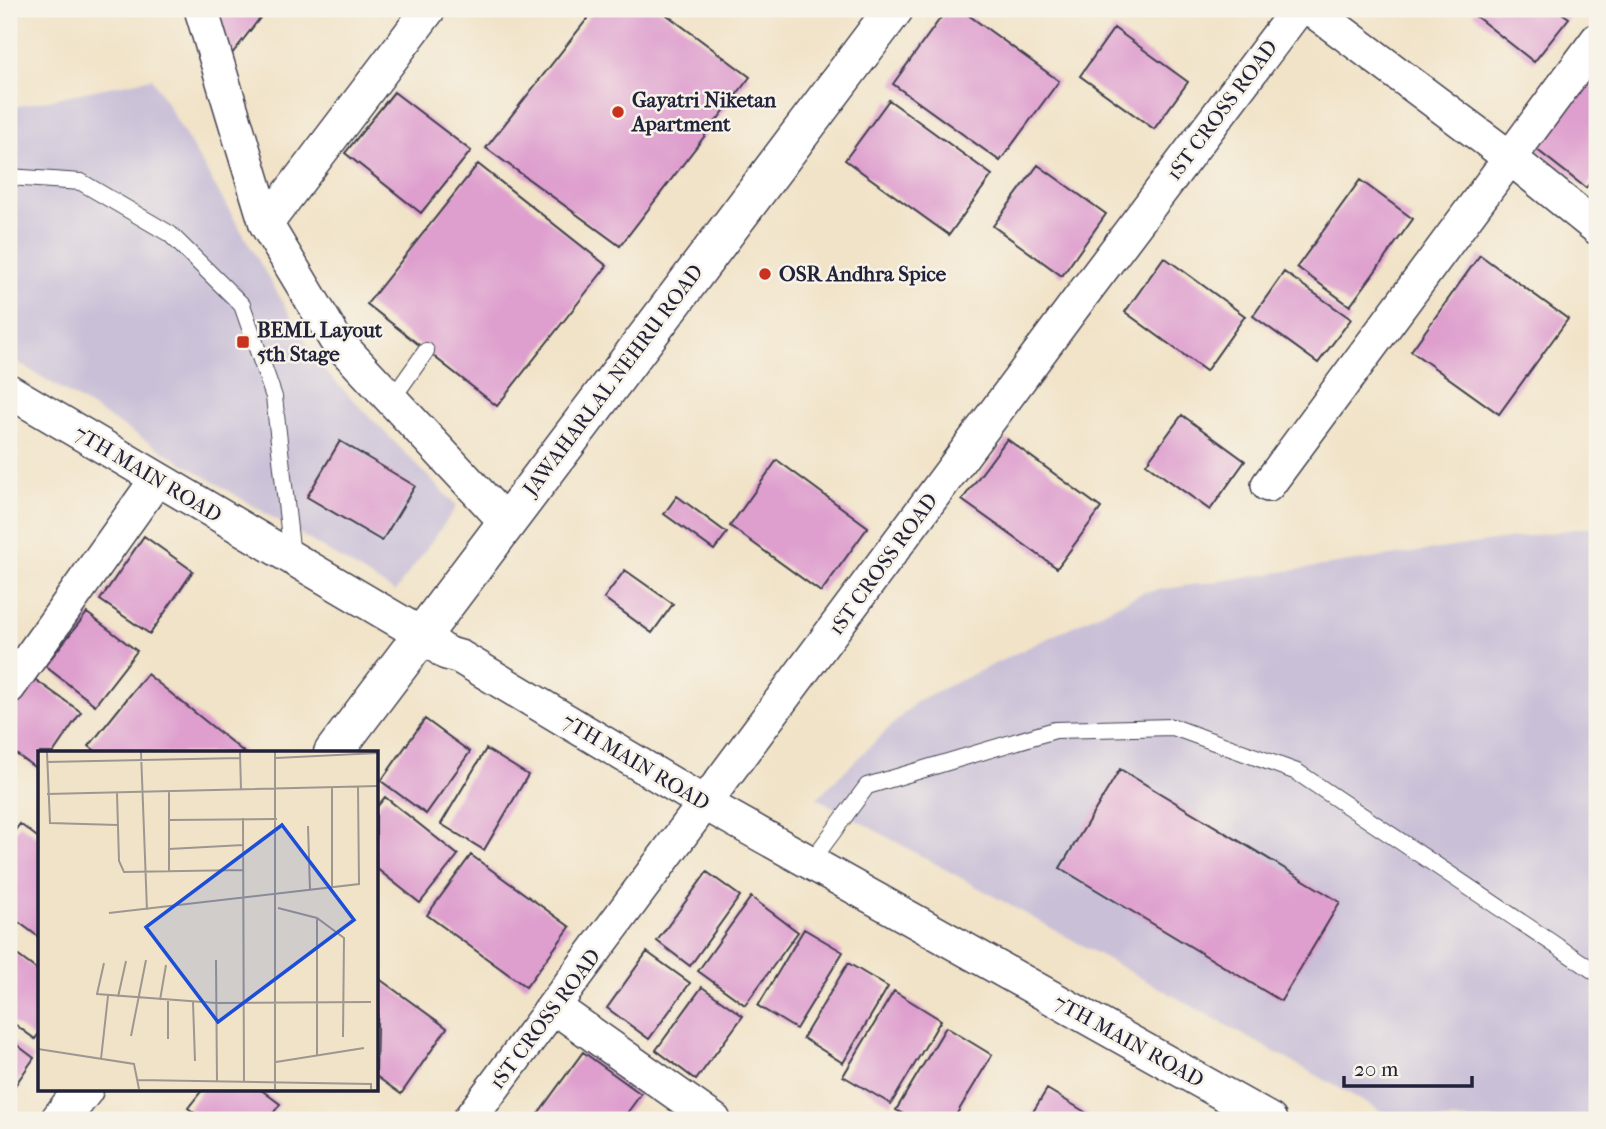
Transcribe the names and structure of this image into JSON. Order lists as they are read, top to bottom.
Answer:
{
  "streets": {
    "street": ["1ST CROSS ROAD", "JAWAHARLAL NEHRU ROAD", "7TH MAIN ROAD"]
  },
  "crossings": [
    ["1ST CROSS ROAD", "7TH MAIN ROAD"],
    ["JAWAHARLAL NEHRU ROAD", "7TH MAIN ROAD"]
  ],
  "places": {
    "other": ["Gayatri Niketan Apartment", "OSR Andhra Spice"],
    "transit": ["BEML Layout 5th Stage"]
  },
  "scale_bar": "20 m"
}
